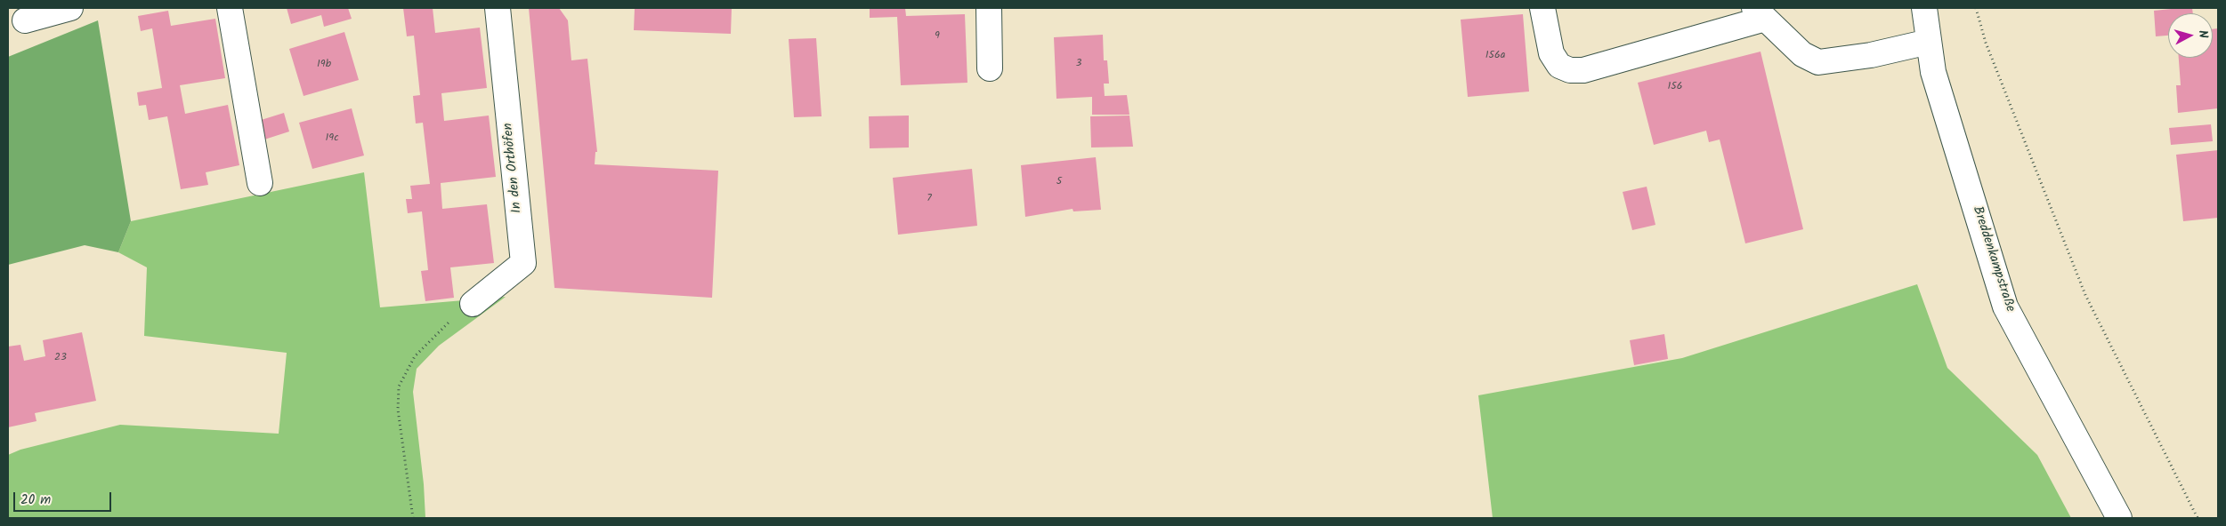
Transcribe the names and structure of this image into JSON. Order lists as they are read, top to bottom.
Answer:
{
  "streets": {
    "street": ["In den Orthöfen", "Breddenkampstraße"]
  },
  "house_numbers": [
    "9",
    "156a",
    "3",
    "19b",
    "156",
    "19c",
    "5",
    "7",
    "23"
  ],
  "scale_bar": "20 m",
  "north": "right"
}
